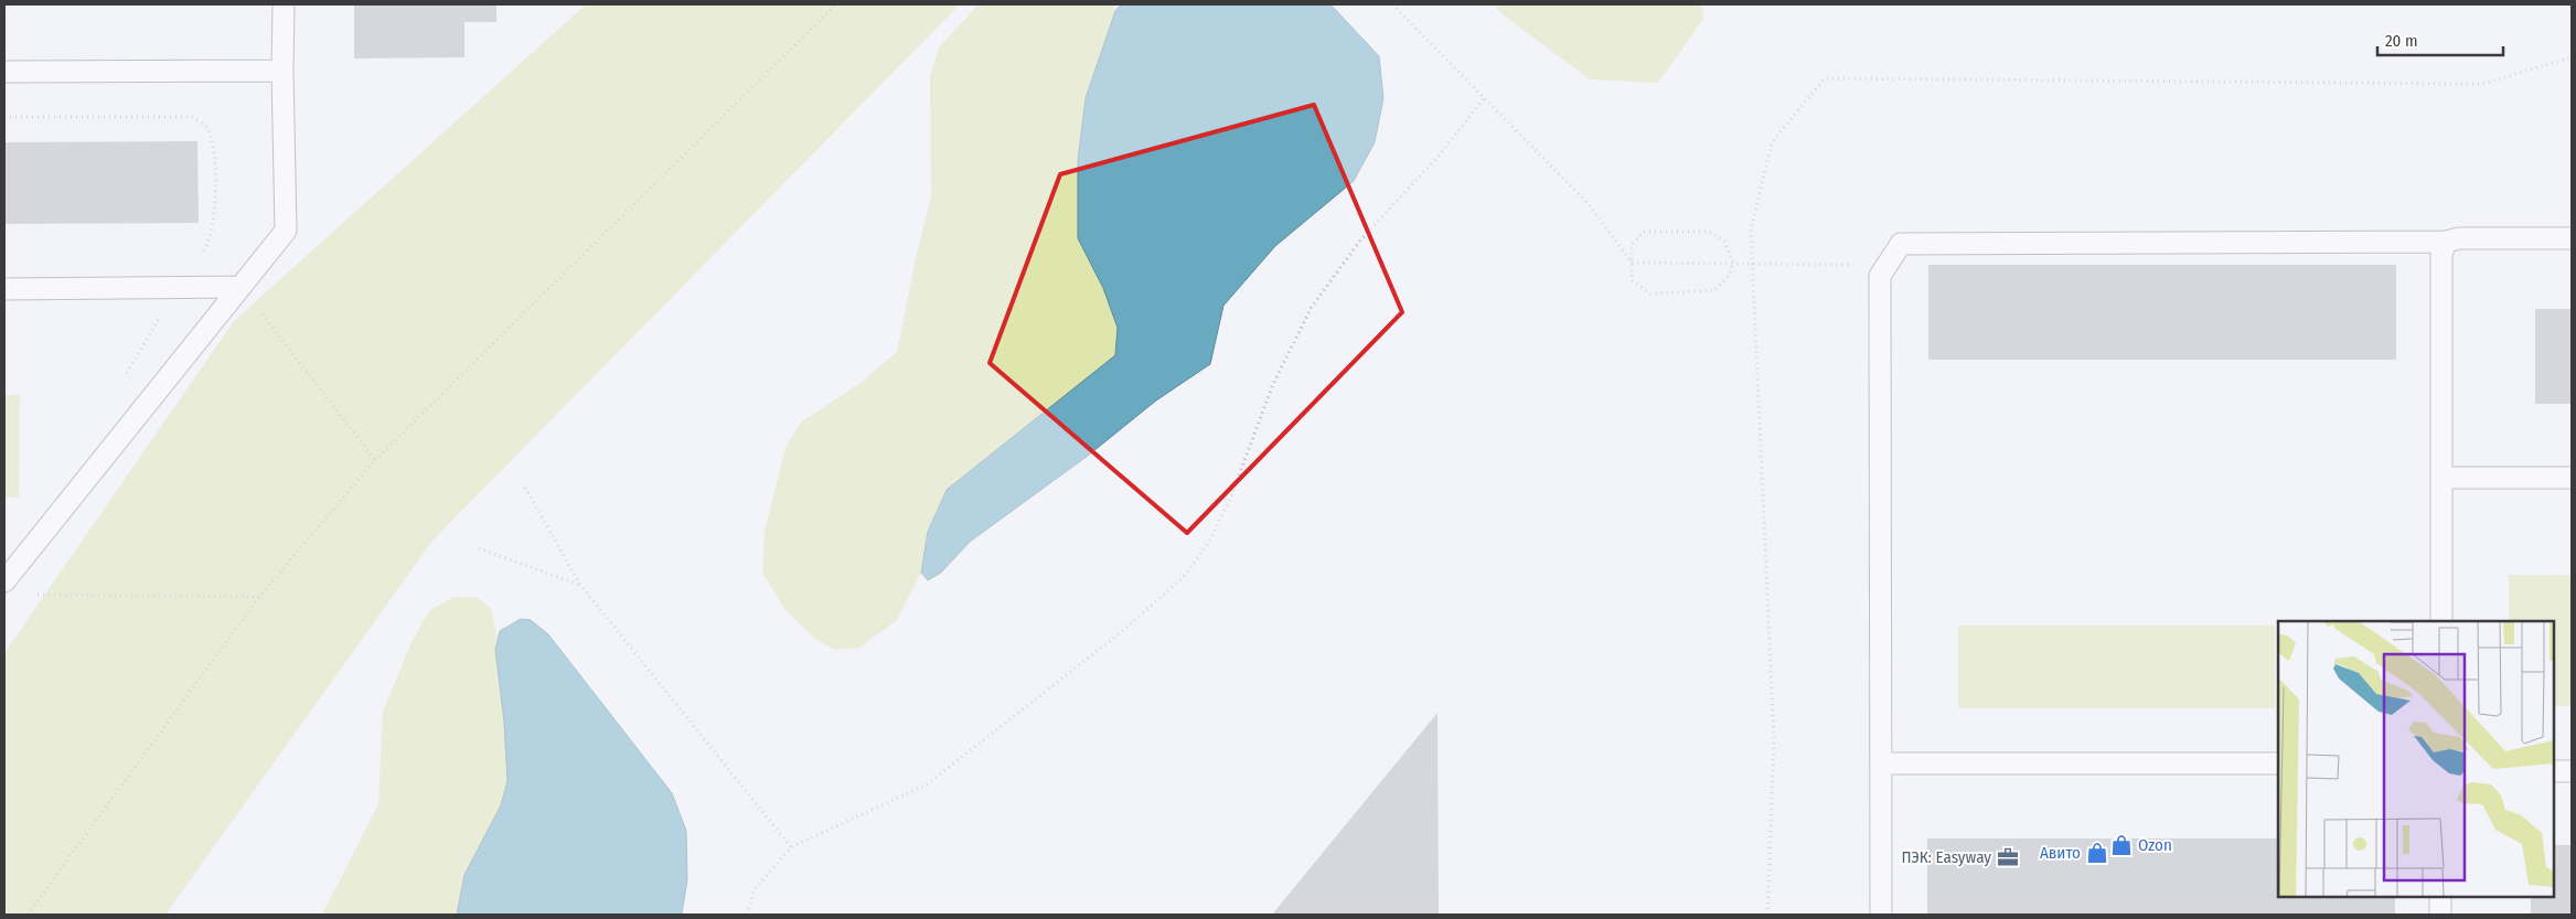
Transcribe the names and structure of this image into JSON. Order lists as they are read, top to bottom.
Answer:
{
  "places": {
    "shop": ["Ozon", "Авито"],
    "office": ["ПЭК: Easyway"]
  },
  "scale_bar": "20 m"
}
